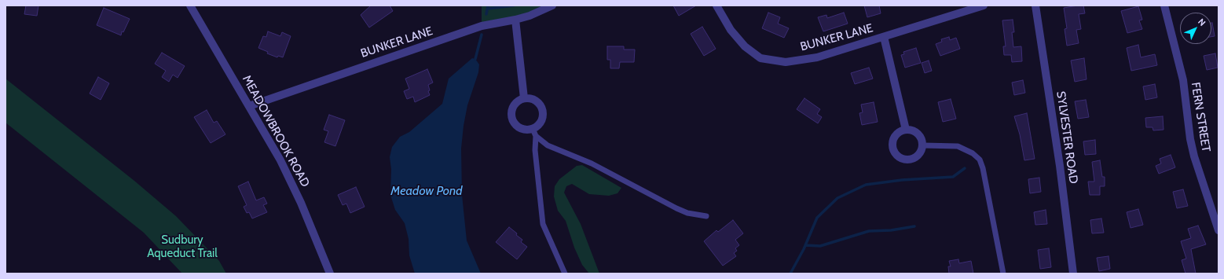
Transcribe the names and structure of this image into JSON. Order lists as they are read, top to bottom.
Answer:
{
  "streets": {
    "street": [
      "BUNKER LANE",
      "FERN STREET",
      "MEADOWBROOK ROAD",
      "SYLVESTER ROAD"
    ]
  },
  "crossings": [
    ["BUNKER LANE", "MEADOWBROOK ROAD"]
  ],
  "water": ["Meadow Pond"],
  "parks": ["Sudbury Aqueduct Trail"],
  "north": "top right"
}
